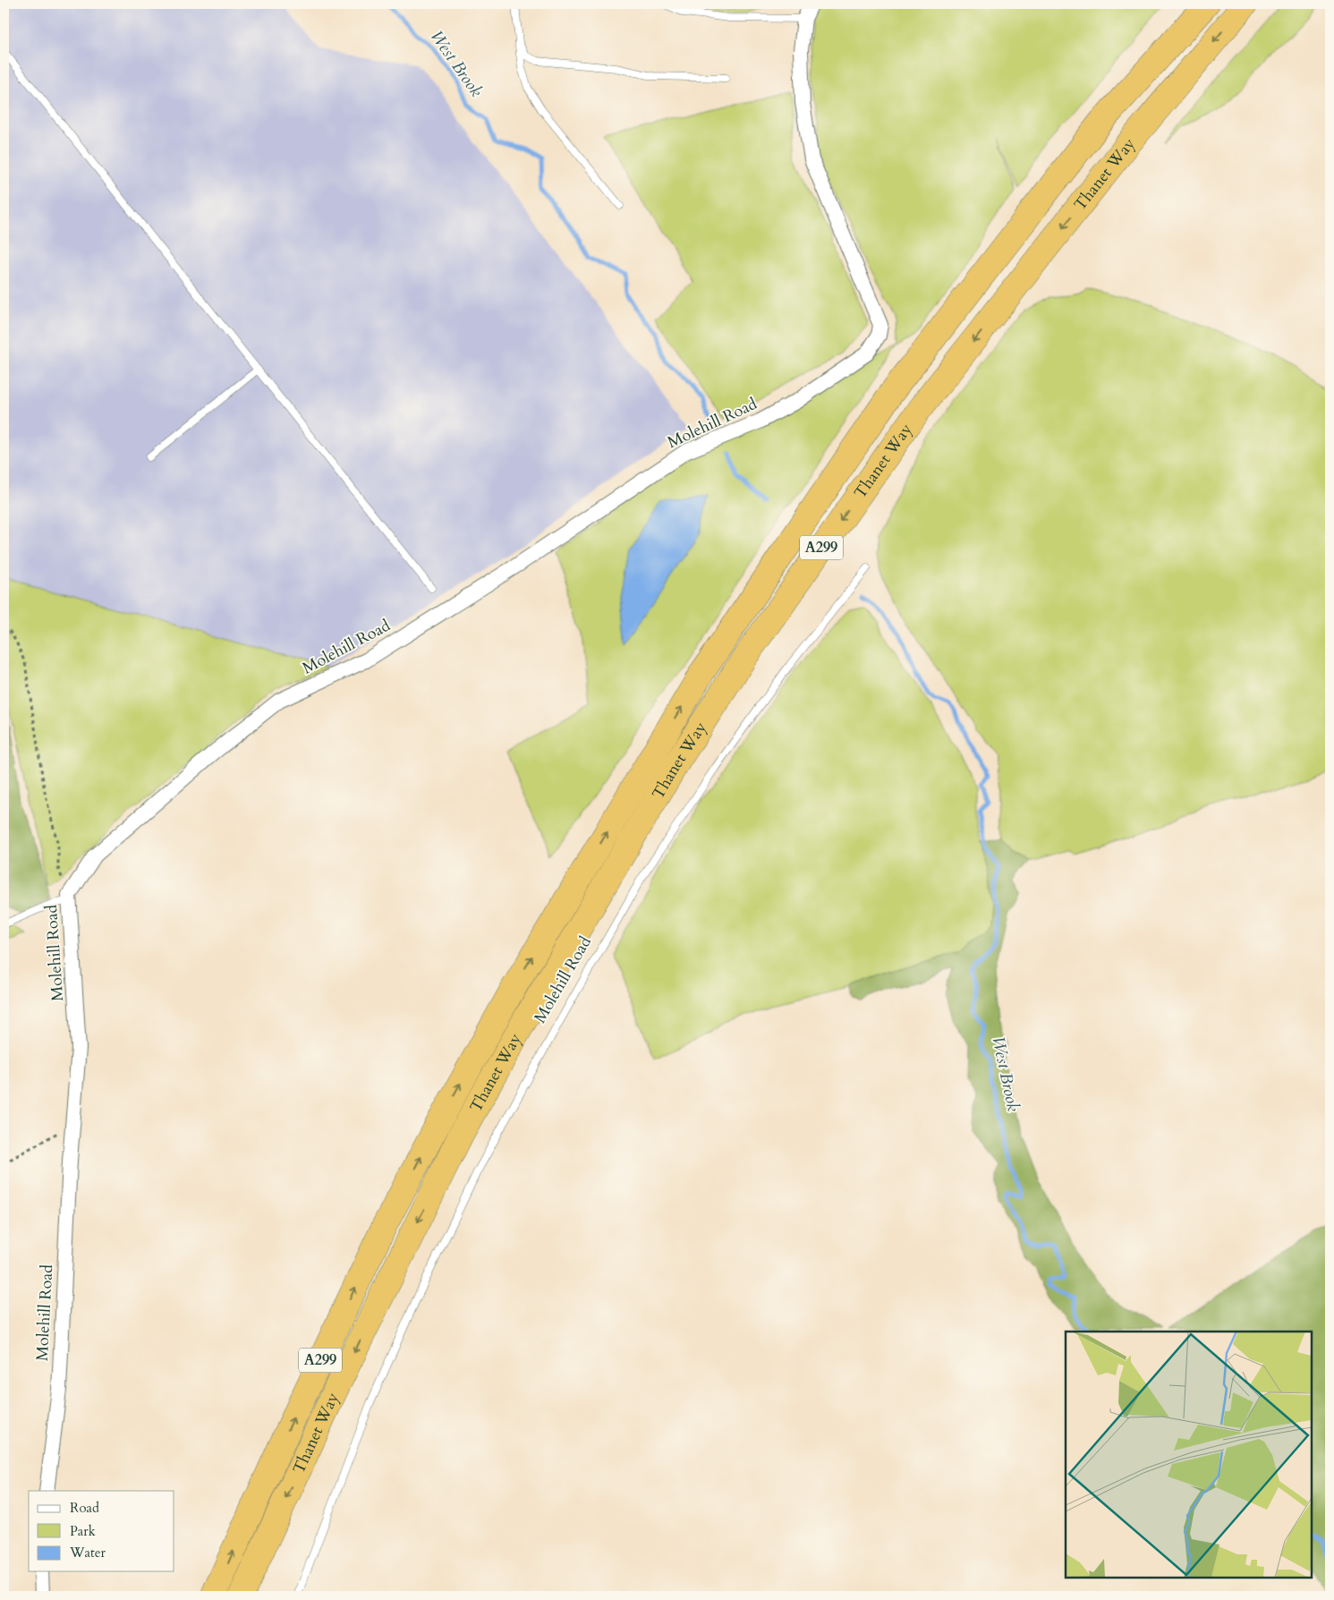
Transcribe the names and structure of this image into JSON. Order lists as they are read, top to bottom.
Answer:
{
  "streets": {
    "highway": ["Thanet Way", "A299"],
    "street": ["Molehill Road"]
  },
  "water": ["West Brook"],
  "legend": ["Road", "Park", "Water"]
}
